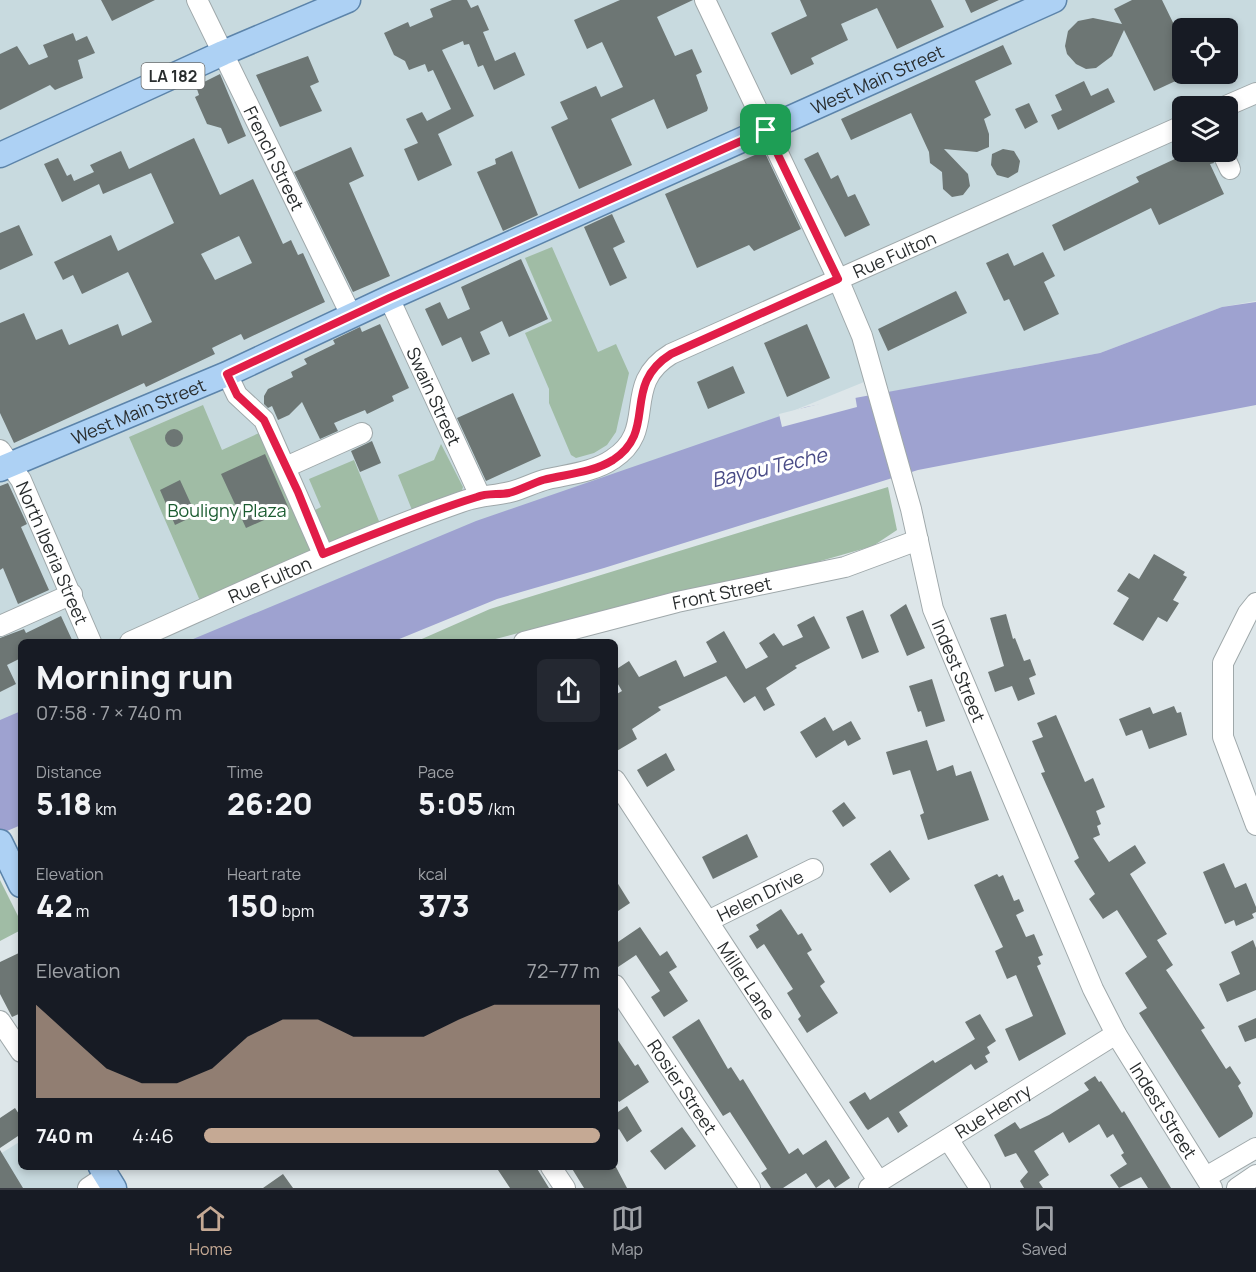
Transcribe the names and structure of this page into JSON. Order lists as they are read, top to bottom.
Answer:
{
  "streets": {
    "main road": ["LA 182", "West Main Street"],
    "street": [
      "French Street",
      "Rue Fulton",
      "Swain Street",
      "North Iberia Street",
      "Front Street",
      "Indest Street",
      "Helen Drive",
      "Miller Lane",
      "Rosier Street",
      "Rue Henry"
    ]
  },
  "crossings": [
    ["LA 182", "French Street"],
    ["West Main Street", "French Street"],
    ["West Main Street", "Swain Street"],
    ["West Main Street", "North Iberia Street"],
    ["West Main Street", "Indest Street"],
    ["Rue Fulton", "Swain Street"],
    ["Rue Fulton", "Indest Street"],
    ["Front Street", "Indest Street"],
    ["Indest Street", "Rue Henry"],
    ["Helen Drive", "Miller Lane"],
    ["Miller Lane", "Rue Henry"]
  ],
  "water": ["Bayou Teche"],
  "parks": ["Bouligny Plaza"],
  "page": {
    "heading": ["Morning run", "07:58 · 7 × 740 m"],
    "stats": [
      ["Distance", "5.18 km"],
      ["Time", "26:20"],
      ["Pace", "5:05 /km"],
      ["Elevation", "42 m"],
      ["Heart rate", "150 bpm"],
      ["kcal", "373"]
    ],
    "chart": ["Elevation", "72–77 m"],
    "list": [
      {
        "name": "740 m",
        "note": "4:46"
      }
    ],
    "tabs": ["Home", "Map", "Saved"]
  }
}
